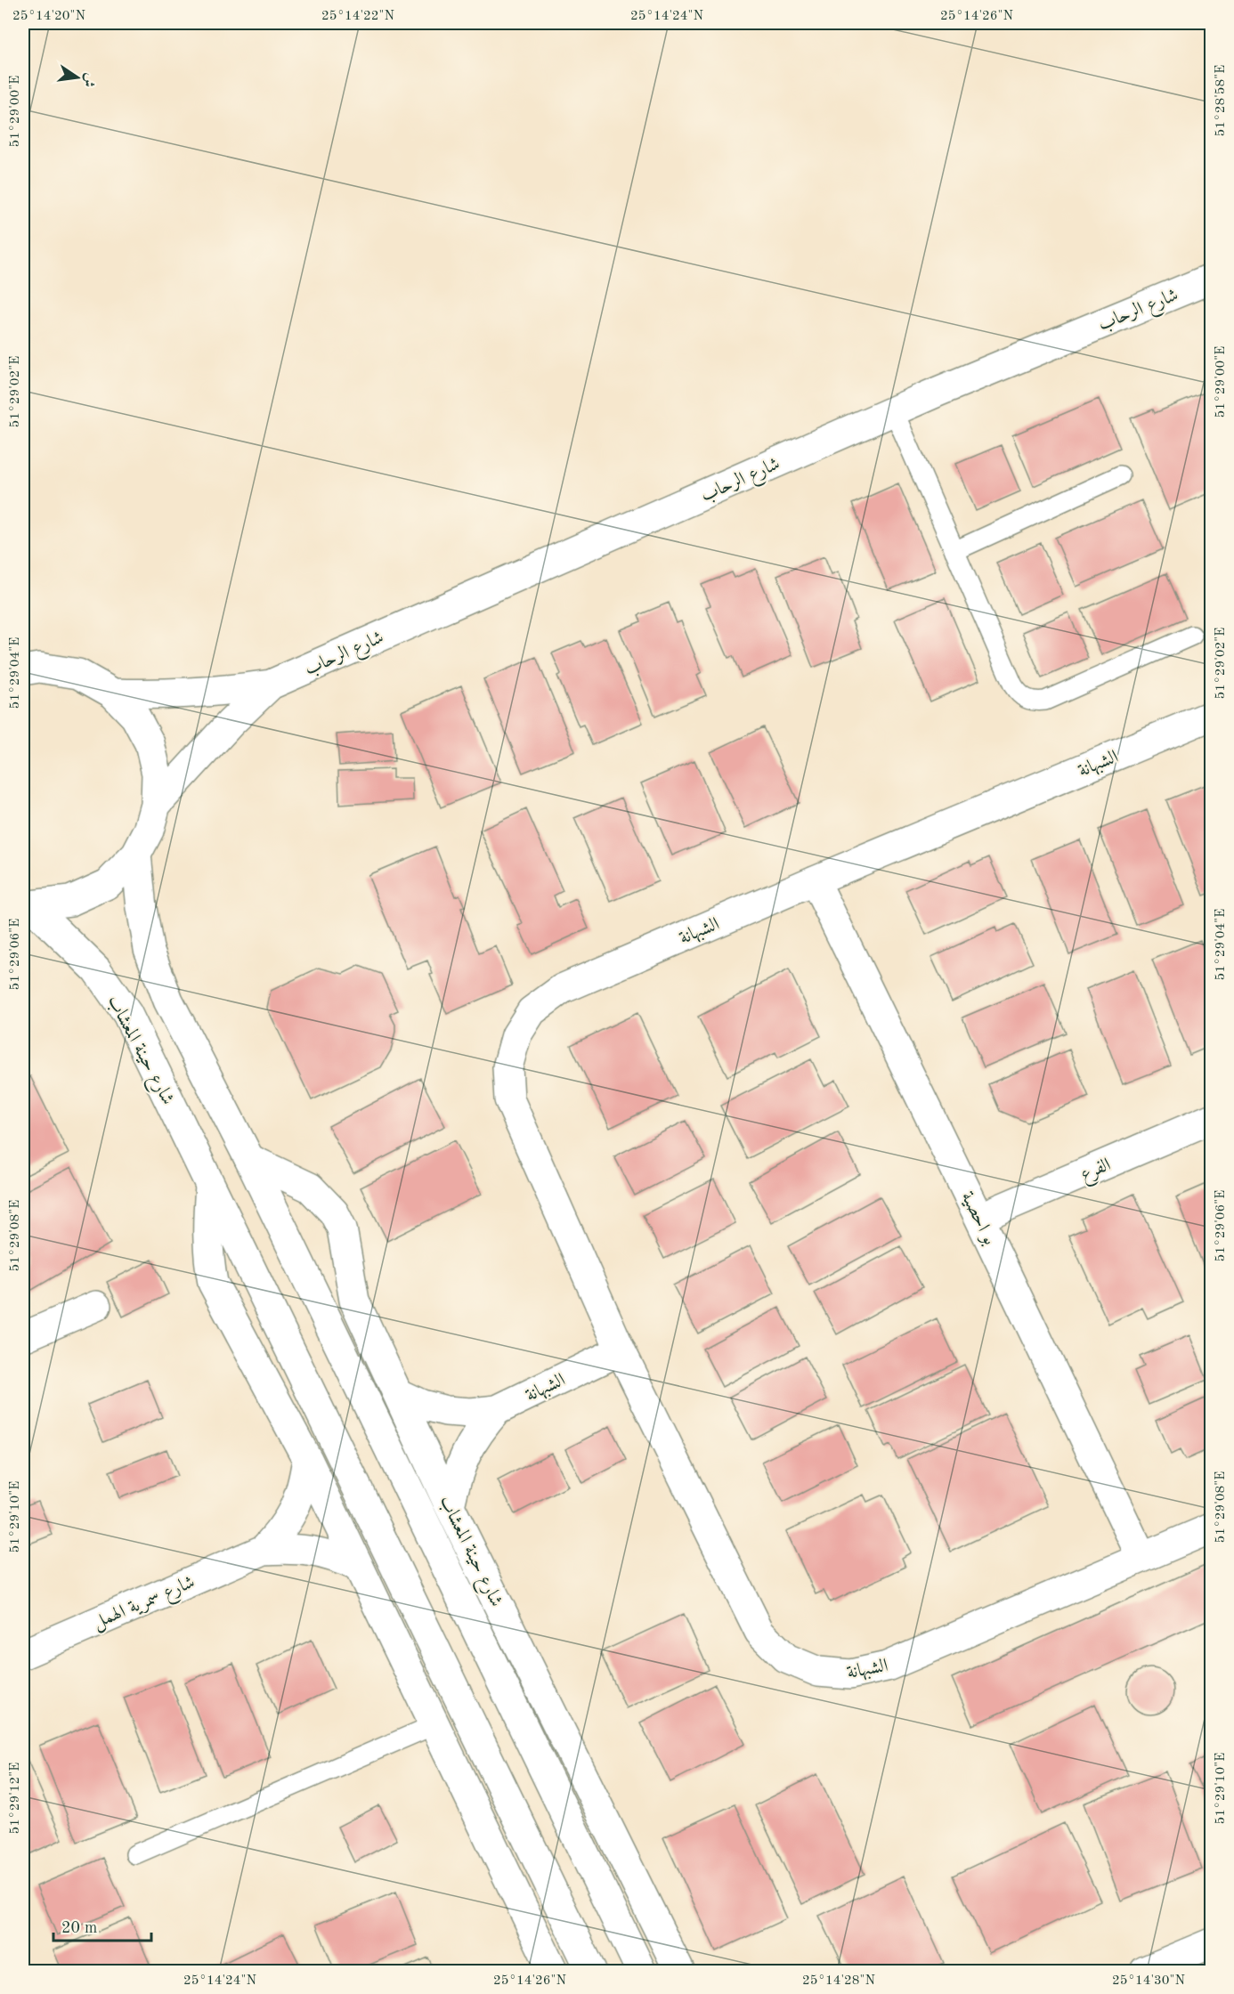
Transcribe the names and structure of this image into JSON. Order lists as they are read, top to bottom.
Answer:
{
  "streets": {
    "street": [
      "شارع الرحاب",
      "الشبهانة",
      "شارع حينة المعشاب",
      "الفرع",
      "بو احصية",
      "شارع سمرية الهمل"
    ]
  },
  "crossings": [
    ["الشبهانة", "شارع حينة المعشاب"],
    ["الشبهانة", "بو احصية"],
    ["الفرع", "بو احصية"]
  ],
  "scale_bar": "20 m",
  "north": "right",
  "coordinates": [
    "25°14'20\"N",
    "25°14'22\"N",
    "25°14'24\"N",
    "25°14'26\"N",
    "51°28'58\"E",
    "51°29'00\"E",
    "51°29'02\"E",
    "51°29'04\"E",
    "51°29'06\"E",
    "51°29'08\"E",
    "51°29'10\"E",
    "51°29'12\"E",
    "25°14'28\"N",
    "25°14'30\"N"
  ]
}
